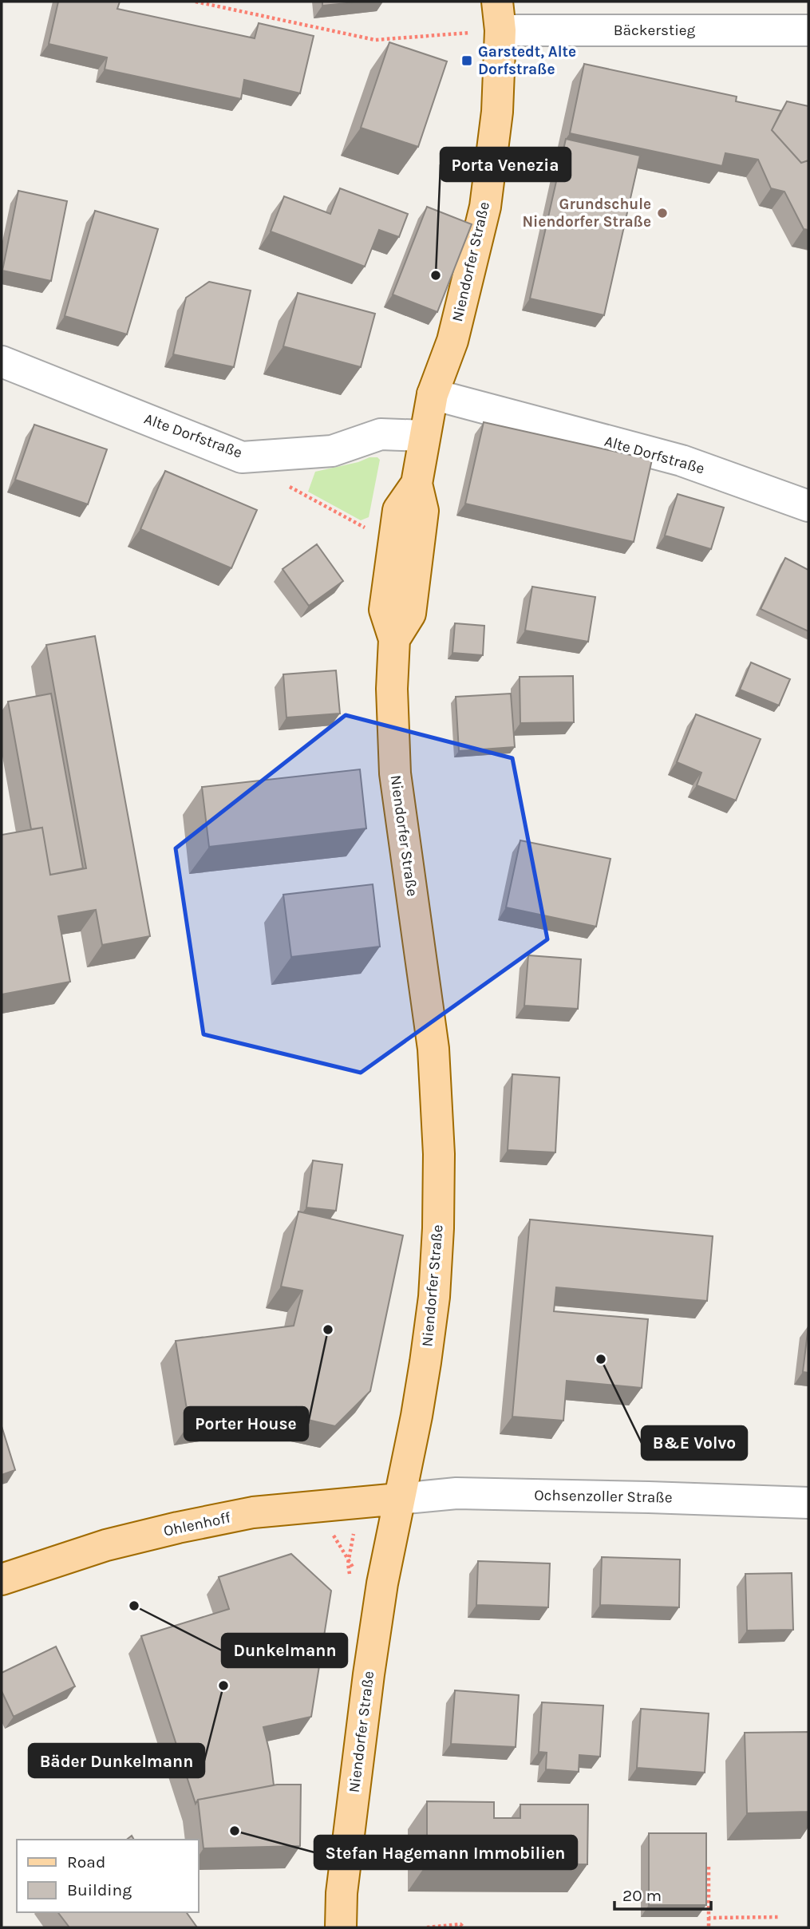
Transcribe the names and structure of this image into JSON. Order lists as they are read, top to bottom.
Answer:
{
  "streets": {
    "main road": ["Niendorfer Straße", "Ohlenhoff"],
    "street": ["Bäckerstieg", "Alte Dorfstraße", "Ochsenzoller Straße"]
  },
  "crossings": [
    ["Bäckerstieg", "Niendorfer Straße"],
    ["Niendorfer Straße", "Alte Dorfstraße"],
    ["Niendorfer Straße", "Ochsenzoller Straße"],
    ["Niendorfer Straße", "Ohlenhoff"],
    ["Ochsenzoller Straße", "Ohlenhoff"]
  ],
  "places": {
    "transit": ["Garstedt, Alte Dorfstraße"],
    "other": [
      "Grundschule Niendorfer Straße",
      "Porta Venezia",
      "Porter House",
      "B&E Volvo",
      "Dunkelmann",
      "Bäder Dunkelmann",
      "Stefan Hagemann Immobilien"
    ]
  },
  "legend": ["Road", "Building"],
  "scale_bar": "20 m"
}
